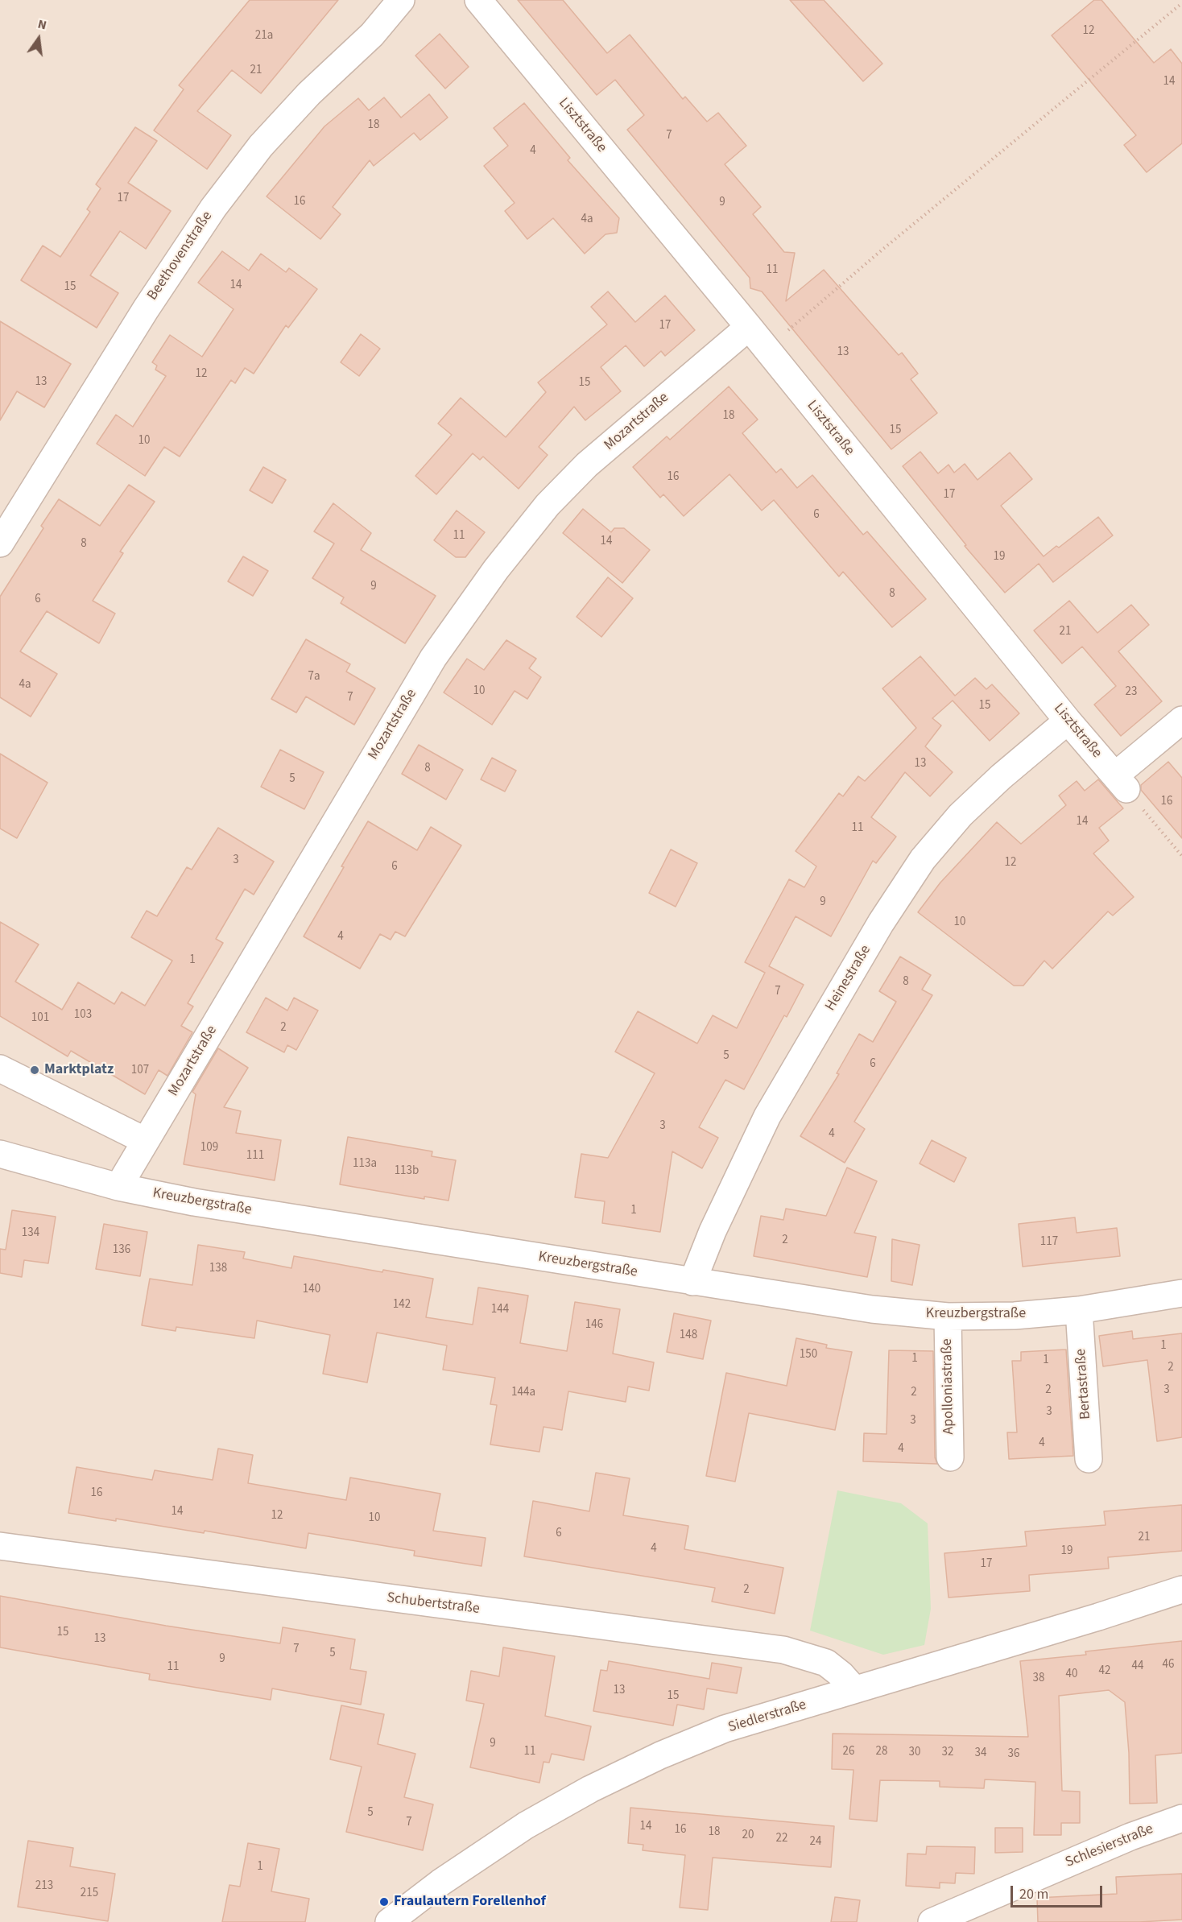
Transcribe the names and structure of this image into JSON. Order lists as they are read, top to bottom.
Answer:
{
  "streets": {
    "street": [
      "Lisztstraße",
      "Beethovenstraße",
      "Mozartstraße",
      "Heinestraße",
      "Kreuzbergstraße",
      "Bertastraße",
      "Apolloniastraße",
      "Schubertstraße",
      "Siedlerstraße",
      "Schlesierstraße"
    ]
  },
  "crossings": [
    ["Lisztstraße", "Mozartstraße"],
    ["Lisztstraße", "Heinestraße"],
    ["Mozartstraße", "Kreuzbergstraße"],
    ["Heinestraße", "Kreuzbergstraße"],
    ["Kreuzbergstraße", "Bertastraße"],
    ["Kreuzbergstraße", "Apolloniastraße"],
    ["Schubertstraße", "Siedlerstraße"]
  ],
  "places": ["Marktplatz", "Fraulautern Forellenhof"],
  "house_numbers": [
    "12",
    "21a",
    "21",
    "14",
    "18",
    "7",
    "4",
    "17",
    "16",
    "9",
    "4a",
    "11",
    "14",
    "15",
    "17",
    "13",
    "12",
    "13",
    "15",
    "18",
    "15",
    "10",
    "16",
    "17",
    "6",
    "11",
    "14",
    "8",
    "19",
    "9",
    "8",
    "6",
    "21",
    "7a",
    "4a",
    "10",
    "23",
    "7",
    "15",
    "13",
    "8",
    "5",
    "16",
    "14",
    "11",
    "3",
    "12",
    "6",
    "9",
    "10",
    "4",
    "1",
    "8",
    "7",
    "103",
    "101",
    "2",
    "5",
    "6",
    "107",
    "3",
    "4",
    "109",
    "111",
    "113a",
    "113b",
    "1",
    "134",
    "2",
    "117",
    "136",
    "138",
    "140",
    "142",
    "144",
    "146",
    "148",
    "1",
    "150",
    "1",
    "1",
    "2",
    "2",
    "3",
    "144a",
    "2",
    "3",
    "3",
    "4",
    "4",
    "16",
    "14",
    "12",
    "10",
    "6",
    "21",
    "4",
    "19",
    "17",
    "2",
    "15",
    "13",
    "7",
    "5",
    "9",
    "46",
    "44",
    "11",
    "42",
    "40",
    "38",
    "13",
    "15",
    "9",
    "11",
    "26",
    "28",
    "30",
    "32",
    "34",
    "36",
    "5",
    "7",
    "14",
    "16",
    "18",
    "20",
    "22",
    "24",
    "1",
    "213",
    "215"
  ],
  "scale_bar": "20 m",
  "north": "top"
}
